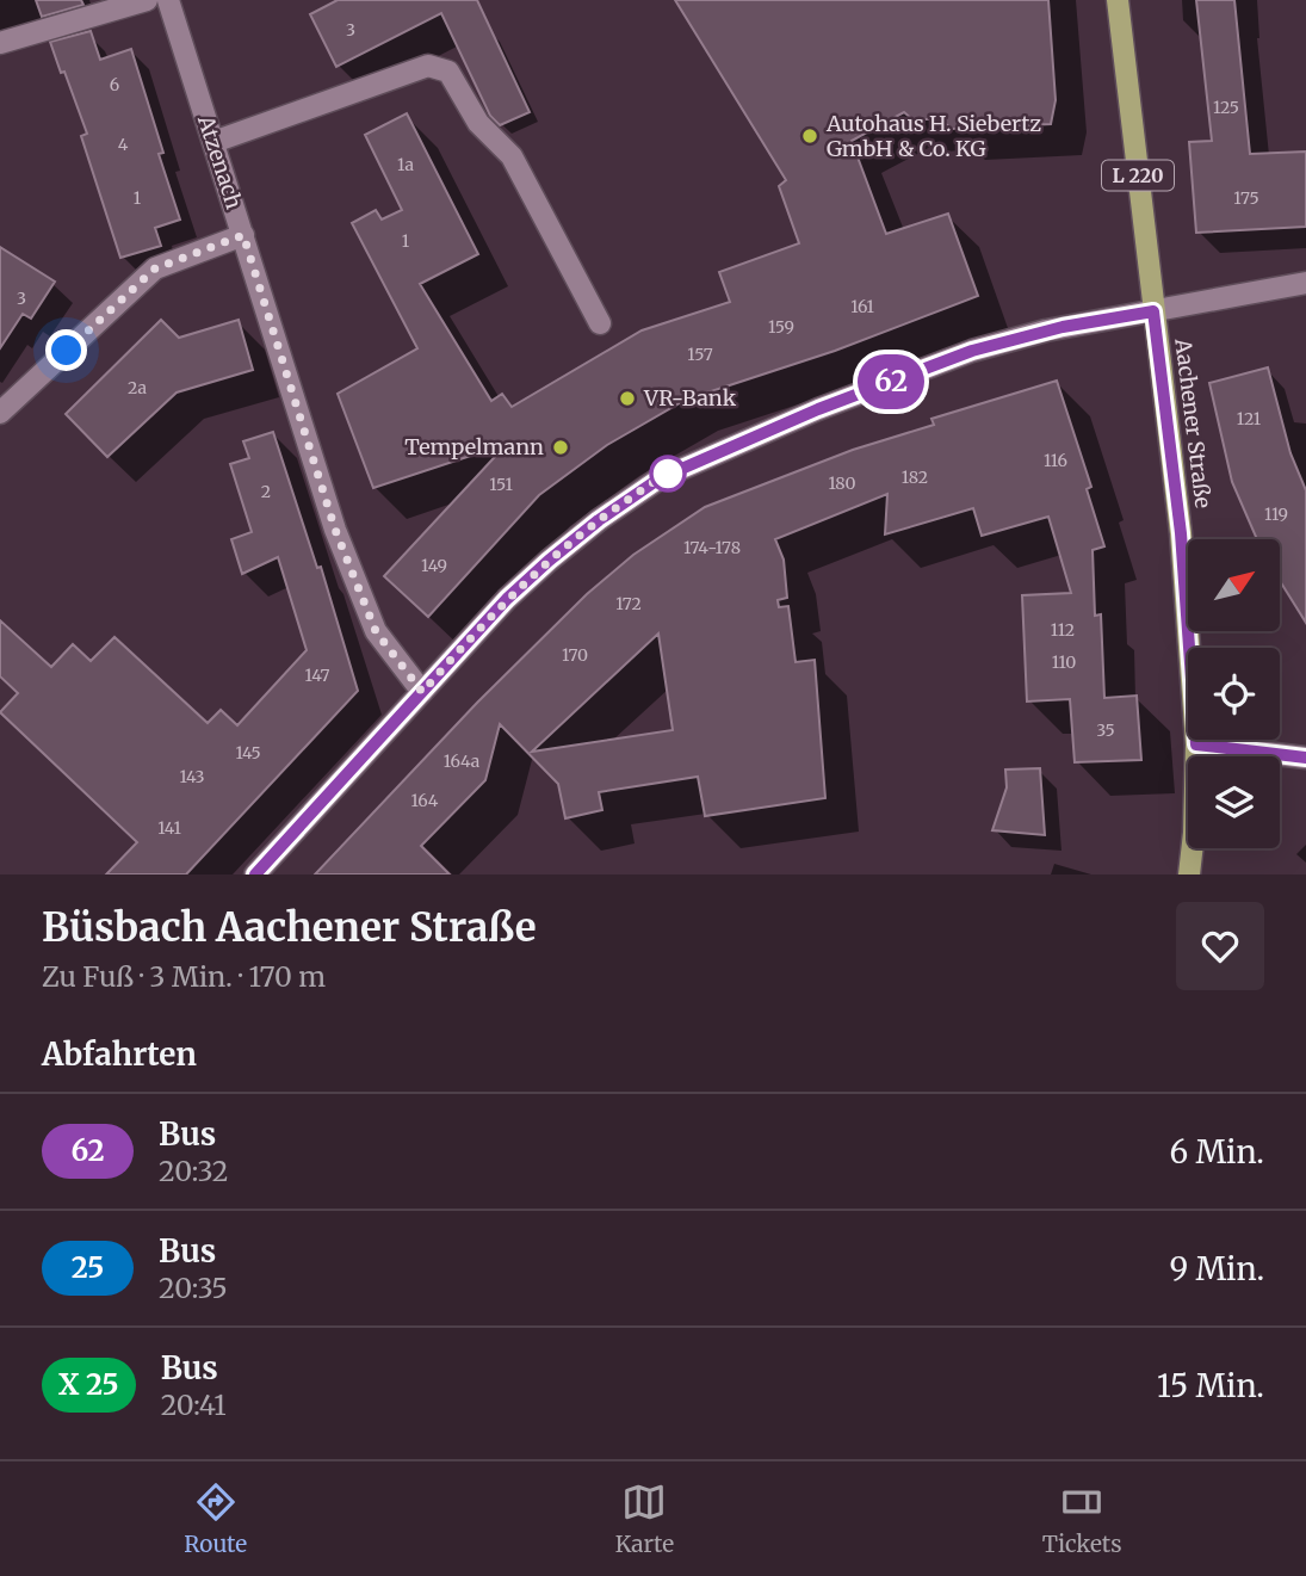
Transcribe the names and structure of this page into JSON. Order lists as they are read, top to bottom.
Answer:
{
  "streets": {
    "main road": ["L 220", "Aachener Straße"],
    "street": ["Atzenach"]
  },
  "crossings": [
    ["L 220", "Aachener Straße"]
  ],
  "places": ["Autohaus H. Siebertz GmbH & Co. KG", "VR-Bank", "Tempelmann"],
  "lines": ["bus line 62"],
  "house_numbers": [
    "3",
    "6",
    "125",
    "4",
    "1a",
    "1",
    "175",
    "1",
    "3",
    "161",
    "159",
    "157",
    "2a",
    "121",
    "116",
    "182",
    "180",
    "151",
    "2",
    "119",
    "174-178",
    "149",
    "172",
    "112",
    "170",
    "110",
    "147",
    "35",
    "145",
    "164a",
    "143",
    "164",
    "141"
  ],
  "north": "top right",
  "page": {
    "on_map": "62",
    "heading": [
      ["Büsbach Aachener Straße", "Zu Fuß · 3 Min. · 170 m"],
      "Abfahrten"
    ],
    "list": [
      {
        "mark": "62",
        "name": "Bus",
        "note": "20:32",
        "value": "6 Min."
      },
      {
        "mark": "25",
        "name": "Bus",
        "note": "20:35",
        "value": "9 Min."
      },
      {
        "mark": "X 25",
        "name": "Bus",
        "note": "20:41",
        "value": "15 Min."
      }
    ],
    "tabs": ["Route", "Karte", "Tickets"]
  }
}
